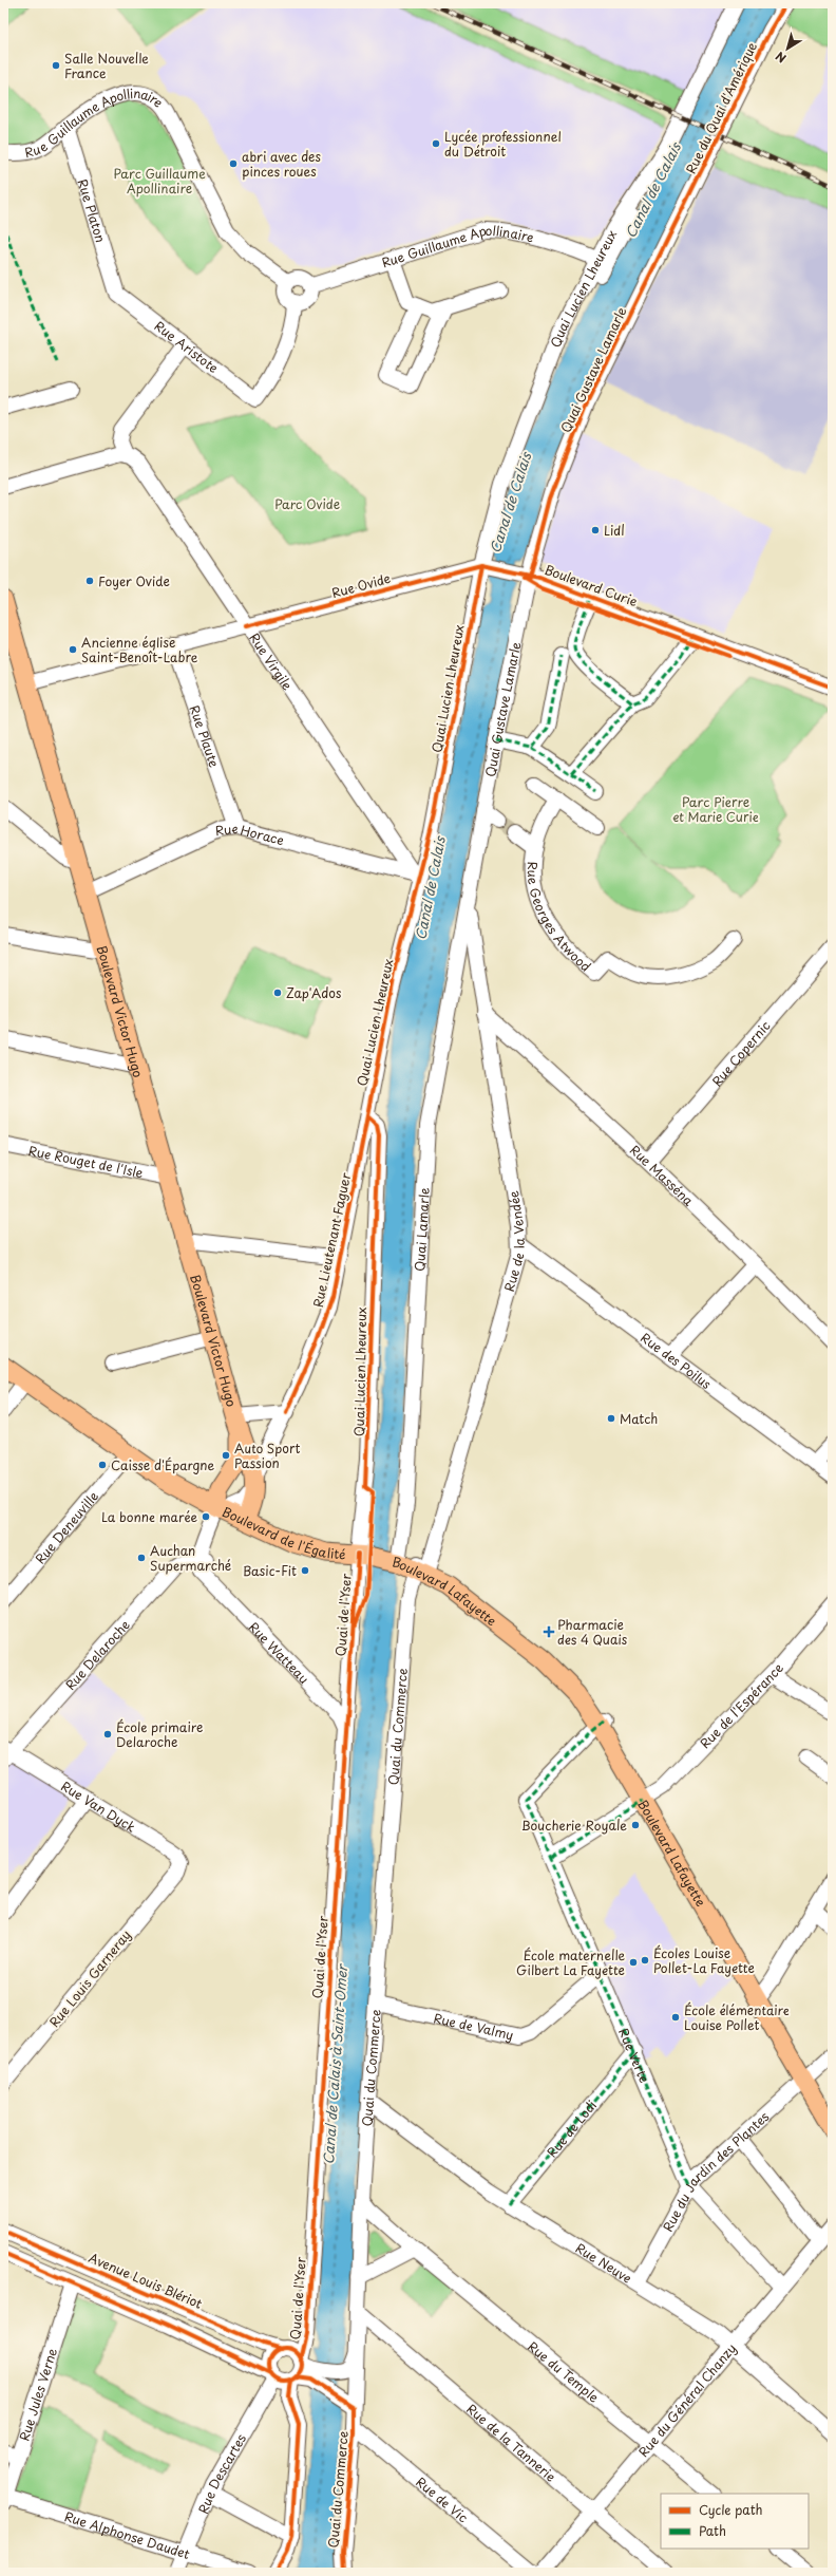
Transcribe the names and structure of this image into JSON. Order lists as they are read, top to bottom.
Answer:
{
  "streets": {
    "main road": ["Boulevard Victor Hugo", "Boulevard de l'Égalité", "Boulevard Lafayette"],
    "street": [
      "Rue du Quai d'Amérique",
      "Rue Guillaume Apollinaire",
      "Rue Platon",
      "Quai Lucien Lheureux",
      "Rue Aristote",
      "Quai Gustave Lamarle",
      "Rue Ovide",
      "Boulevard Curie",
      "Rue Virgile",
      "Rue Plaute",
      "Rue Horace",
      "Rue Georges Atwood",
      "Rue Copernic",
      "Rue Rouget de l'Isle",
      "Rue Masséna",
      "Quai Lamarle",
      "Rue Lieutenant Faguer",
      "Rue de la Vendée",
      "Rue des Poilus",
      "Rue Deneuville",
      "Quai de l'Yser",
      "Rue Watteau",
      "Rue Delaroche",
      "Rue de l'Espérance",
      "Quai du Commerce",
      "Rue Van Dyck",
      "Rue Louis Garneray",
      "Rue de Valmy",
      "Rue Verte",
      "Rue de Lodi",
      "Rue du Jardin des Plantes",
      "Rue Neuve",
      "Avenue Louis Blériot",
      "Rue du Temple",
      "Rue Jules Verne",
      "Rue du Général Chanzy",
      "Rue de la Tannerie",
      "Rue Descartes",
      "Rue de Vic",
      "Rue Alphonse Daudet"
    ]
  },
  "crossings": [
    ["Rue du Quai d'Amérique", "Quai Gustave Lamarle"],
    ["Rue Guillaume Apollinaire", "Rue Platon"],
    ["Rue Guillaume Apollinaire", "Quai Lucien Lheureux"],
    ["Rue Guillaume Apollinaire", "Rue Aristote"],
    ["Rue Platon", "Rue Aristote"],
    ["Quai Lucien Lheureux", "Rue Ovide"],
    ["Quai Lucien Lheureux", "Boulevard Curie"],
    ["Quai Lucien Lheureux", "Rue Virgile"],
    ["Quai Lucien Lheureux", "Rue Horace"],
    ["Quai Lucien Lheureux", "Rue Lieutenant Faguer"],
    ["Quai Lucien Lheureux", "Boulevard de l'Égalité"],
    ["Quai Lucien Lheureux", "Boulevard Lafayette"],
    ["Quai Lucien Lheureux", "Quai de l'Yser"],
    ["Quai Gustave Lamarle", "Boulevard Curie"],
    ["Quai Gustave Lamarle", "Quai Lamarle"],
    ["Quai Gustave Lamarle", "Rue de la Vendée"],
    ["Rue Ovide", "Boulevard Curie"],
    ["Rue Ovide", "Rue Virgile"],
    ["Rue Ovide", "Rue Plaute"],
    ["Rue Ovide", "Boulevard Victor Hugo"],
    ["Rue Virgile", "Rue Horace"],
    ["Rue Plaute", "Rue Horace"],
    ["Rue Horace", "Boulevard Victor Hugo"],
    ["Boulevard Victor Hugo", "Rue Rouget de l'Isle"],
    ["Boulevard Victor Hugo", "Rue Lieutenant Faguer"],
    ["Boulevard Victor Hugo", "Boulevard de l'Égalité"],
    ["Rue Copernic", "Rue Masséna"],
    ["Rue Masséna", "Rue de la Vendée"],
    ["Quai Lamarle", "Rue de la Vendée"],
    ["Quai Lamarle", "Boulevard Lafayette"],
    ["Rue de la Vendée", "Rue des Poilus"],
    ["Rue de la Vendée", "Boulevard Lafayette"],
    ["Rue de la Vendée", "Quai du Commerce"],
    ["Rue Deneuville", "Boulevard de l'Égalité"],
    ["Boulevard de l'Égalité", "Boulevard Lafayette"],
    ["Boulevard de l'Égalité", "Quai de l'Yser"],
    ["Boulevard Lafayette", "Quai de l'Yser"],
    ["Boulevard Lafayette", "Rue de l'Espérance"],
    ["Boulevard Lafayette", "Quai du Commerce"],
    ["Boulevard Lafayette", "Rue Verte"],
    ["Boulevard Lafayette", "Rue du Jardin des Plantes"],
    ["Quai de l'Yser", "Rue Watteau"],
    ["Quai de l'Yser", "Avenue Louis Blériot"],
    ["Quai de l'Yser", "Rue Descartes"],
    ["Rue Watteau", "Rue Delaroche"],
    ["Rue Delaroche", "Rue Van Dyck"],
    ["Rue de l'Espérance", "Rue Verte"],
    ["Quai du Commerce", "Rue de Valmy"],
    ["Quai du Commerce", "Rue Neuve"],
    ["Quai du Commerce", "Rue du Temple"],
    ["Quai du Commerce", "Rue de la Tannerie"],
    ["Quai du Commerce", "Rue de Vic"],
    ["Rue Van Dyck", "Rue Louis Garneray"],
    ["Rue de Valmy", "Rue Verte"],
    ["Rue Verte", "Rue de Lodi"],
    ["Rue Verte", "Rue du Jardin des Plantes"],
    ["Rue Verte", "Rue du Général Chanzy"],
    ["Rue de Lodi", "Rue Neuve"],
    ["Rue du Jardin des Plantes", "Rue Neuve"],
    ["Rue Neuve", "Rue du Général Chanzy"],
    ["Avenue Louis Blériot", "Rue Descartes"],
    ["Rue du Temple", "Rue du Général Chanzy"],
    ["Rue Jules Verne", "Rue Alphonse Daudet"],
    ["Rue du Général Chanzy", "Rue de la Tannerie"],
    ["Rue Descartes", "Rue Alphonse Daudet"]
  ],
  "water": ["Canal de Calais", "Canal de Calais à Saint-Omer"],
  "parks": ["Parc Guillaume Apollinaire", "Parc Ovide", "Parc Pierre et Marie Curie"],
  "places": {
    "other": [
      "Salle Nouvelle France",
      "Lycée professionnel du Détroit",
      "abri avec des pinces roues",
      "Lidl",
      "Foyer Ovide",
      "Ancienne église Saint-Benoît-Labre",
      "Zap'Ados",
      "Match",
      "Auto Sport Passion",
      "Caisse d'Épargne",
      "La bonne marée",
      "Auchan Supermarché",
      "Basic-Fit",
      "École primaire Delaroche",
      "Boucherie Royale",
      "Écoles Louise Pollet-La Fayette",
      "École maternelle Gilbert La Fayette",
      "École élémentaire Louise Pollet"
    ],
    "health": ["Pharmacie des 4 Quais"]
  },
  "legend": ["Cycle path", "Path"],
  "north": "bottom left"
}
